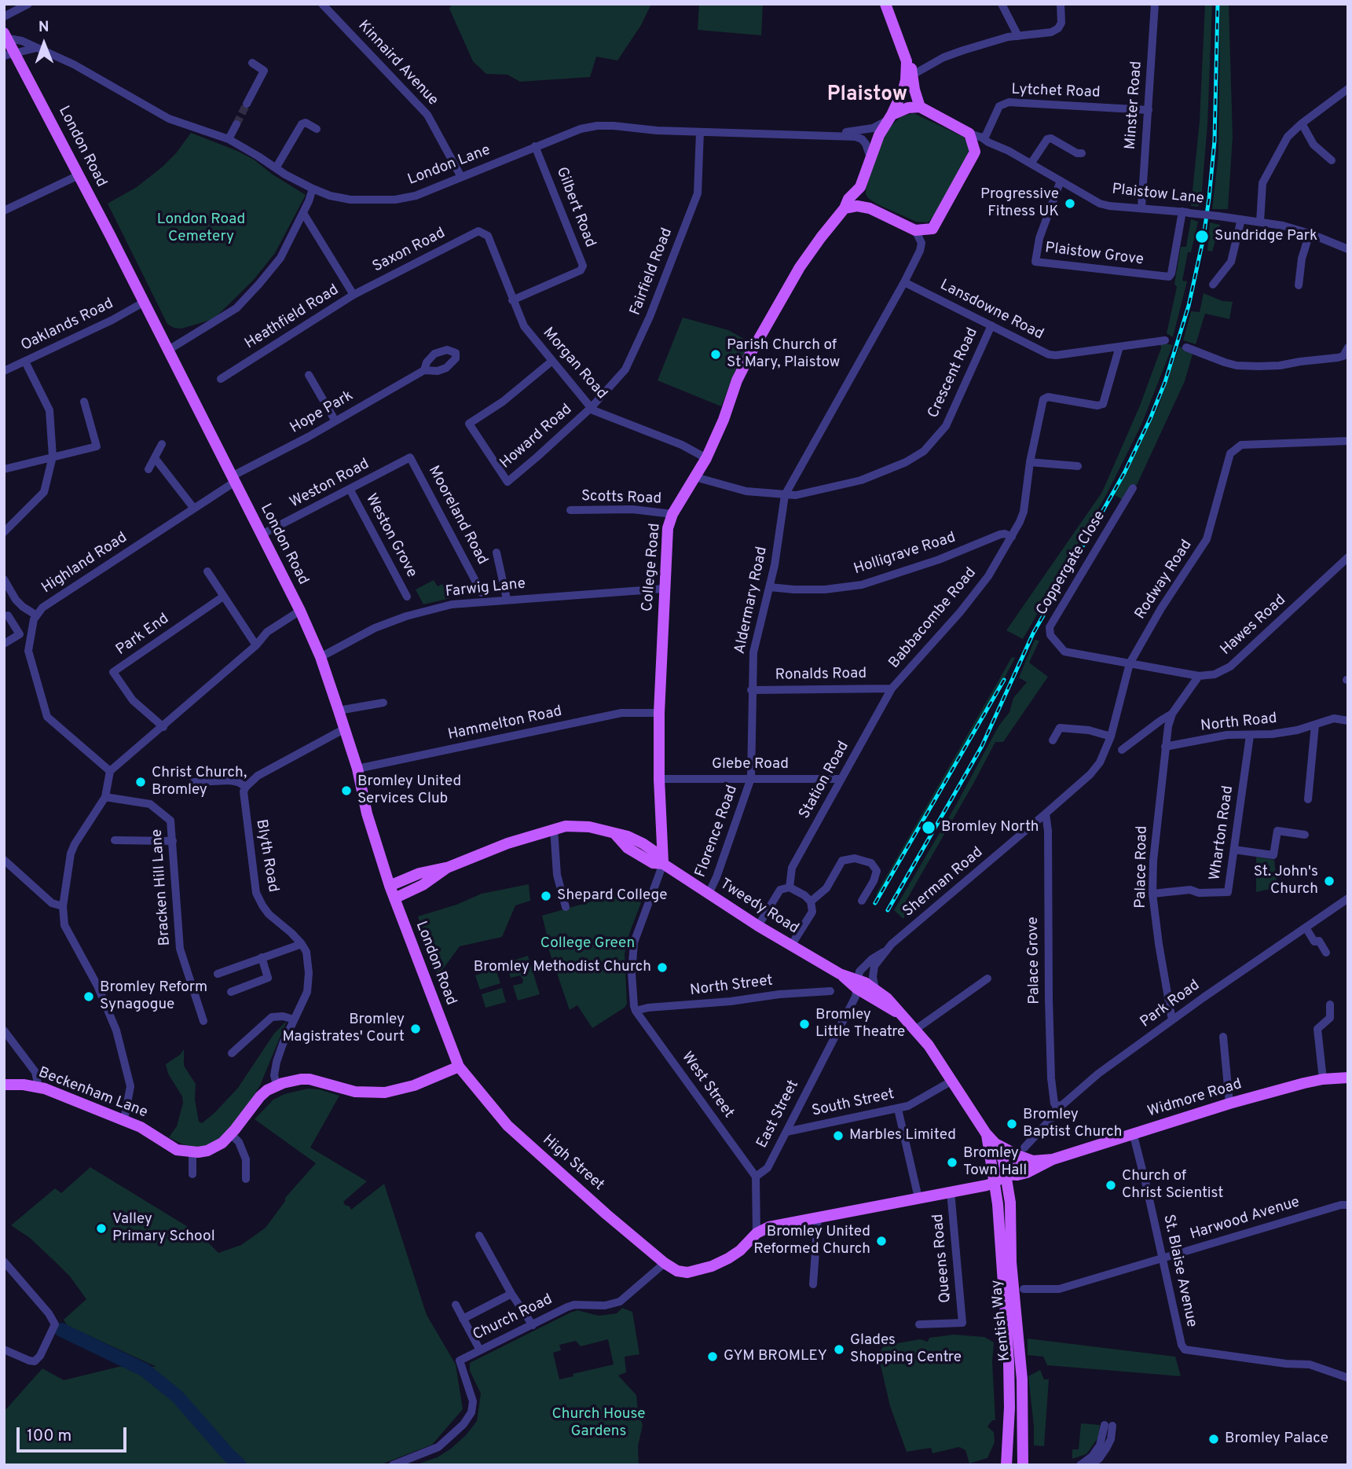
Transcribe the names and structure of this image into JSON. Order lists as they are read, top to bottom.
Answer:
{
  "streets": {
    "main road": [
      "London Road",
      "Plaistow Lane",
      "College Road",
      "Tweedy Road",
      "Beckenham Lane",
      "Widmore Road",
      "High Street",
      "Kentish Way"
    ],
    "street": [
      "Kinnaird Avenue",
      "Lytchet Road",
      "Minster Road",
      "London Lane",
      "Gilbert Road",
      "Saxon Road",
      "Plaistow Grove",
      "Fairfield Road",
      "Lansdowne Road",
      "Heathfield Road",
      "Oaklands Road",
      "Morgan Road",
      "Crescent Road",
      "Hope Park",
      "Howard Road",
      "Weston Road",
      "Scotts Road",
      "Mooreland Road",
      "Weston Grove",
      "Holligrave Road",
      "Highland Road",
      "Coppergate Close",
      "Rodway Road",
      "Farwig Lane",
      "Aldermary Road",
      "Babbacombe Road",
      "Hawes Road",
      "Park End",
      "Ronalds Road",
      "North Road",
      "Hammelton Road",
      "Glebe Road",
      "Station Road",
      "Florence Road",
      "Wharton Road",
      "Blyth Road",
      "Palace Road",
      "Sherman Road",
      "Bracken Hill Lane",
      "Palace Grove",
      "North Street",
      "Park Road",
      "West Street",
      "South Street",
      "East Street",
      "Harwood Avenue",
      "Queens Road",
      "St. Blaise Avenue",
      "Church Road"
    ]
  },
  "crossings": [
    ["Kinnaird Avenue", "London Lane"],
    ["Lytchet Road", "Minster Road"],
    ["Lytchet Road", "Plaistow Lane"],
    ["Minster Road", "Plaistow Lane"],
    ["London Road", "London Lane"],
    ["London Road", "Oaklands Road"],
    ["London Road", "Hope Park"],
    ["London Road", "Weston Road"],
    ["London Road", "Highland Road"],
    ["London Road", "Farwig Lane"],
    ["London Road", "Hammelton Road"],
    ["London Road", "Tweedy Road"],
    ["London Road", "High Street"],
    ["London Lane", "Gilbert Road"],
    ["London Lane", "Fairfield Road"],
    ["Plaistow Lane", "Plaistow Grove"],
    ["Plaistow Lane", "College Road"],
    ["Gilbert Road", "Morgan Road"],
    ["Saxon Road", "Heathfield Road"],
    ["Saxon Road", "Morgan Road"],
    ["Fairfield Road", "Morgan Road"],
    ["Fairfield Road", "Howard Road"],
    ["Lansdowne Road", "Crescent Road"],
    ["Lansdowne Road", "Babbacombe Road"],
    ["Morgan Road", "Howard Road"],
    ["Morgan Road", "College Road"],
    ["Crescent Road", "College Road"],
    ["Crescent Road", "Aldermary Road"],
    ["Hope Park", "Highland Road"],
    ["Weston Road", "Mooreland Road"],
    ["Weston Road", "Weston Grove"],
    ["Scotts Road", "College Road"],
    ["Holligrave Road", "Aldermary Road"],
    ["Holligrave Road", "Babbacombe Road"],
    ["Coppergate Close", "Hawes Road"],
    ["College Road", "Farwig Lane"],
    ["College Road", "Hammelton Road"],
    ["College Road", "Glebe Road"],
    ["College Road", "Tweedy Road"],
    ["College Road", "North Street"],
    ["College Road", "West Street"],
    ["Rodway Road", "Hawes Road"],
    ["Rodway Road", "Sherman Road"],
    ["Rodway Road", "Palace Grove"],
    ["Aldermary Road", "Ronalds Road"],
    ["Aldermary Road", "Glebe Road"],
    ["Aldermary Road", "Florence Road"],
    ["Babbacombe Road", "Ronalds Road"],
    ["Babbacombe Road", "Station Road"],
    ["Ronalds Road", "Station Road"],
    ["North Road", "Wharton Road"],
    ["North Road", "Palace Road"],
    ["Glebe Road", "Station Road"],
    ["Glebe Road", "Florence Road"],
    ["Florence Road", "Tweedy Road"],
    ["Wharton Road", "Palace Road"],
    ["Palace Road", "Park Road"],
    ["Sherman Road", "Tweedy Road"],
    ["Sherman Road", "Palace Grove"],
    ["Sherman Road", "East Street"],
    ["Tweedy Road", "Widmore Road"],
    ["Tweedy Road", "South Street"],
    ["Tweedy Road", "East Street"],
    ["Tweedy Road", "Kentish Way"],
    ["Palace Grove", "Park Road"],
    ["North Street", "West Street"],
    ["West Street", "East Street"],
    ["Widmore Road", "High Street"],
    ["Widmore Road", "Queens Road"],
    ["Widmore Road", "St. Blaise Avenue"],
    ["Widmore Road", "Kentish Way"],
    ["South Street", "East Street"],
    ["High Street", "Church Road"],
    ["Harwood Avenue", "St. Blaise Avenue"]
  ],
  "districts": ["Plaistow"],
  "parks": ["London Road Cemetery", "College Green", "Church House Gardens"],
  "places": [
    "Progressive Fitness UK",
    "Sundridge Park",
    "Parish Church of St Mary, Plaistow",
    "Christ Church, Bromley",
    "Bromley United Services Club",
    "Bromley North",
    "St. John's Church",
    "Shepard College",
    "Bromley Methodist Church",
    "Bromley Reform Synagogue",
    "Bromley Little Theatre",
    "Bromley Magistrates' Court",
    "Bromley Baptist Church",
    "Marbles Limited",
    "Bromley Town Hall",
    "Church of Christ Scientist",
    "Valley Primary School",
    "Bromley United Reformed Church",
    "Glades Shopping Centre",
    "GYM BROMLEY",
    "Bromley Palace"
  ],
  "scale_bar": "100 m",
  "north": "top"
}
